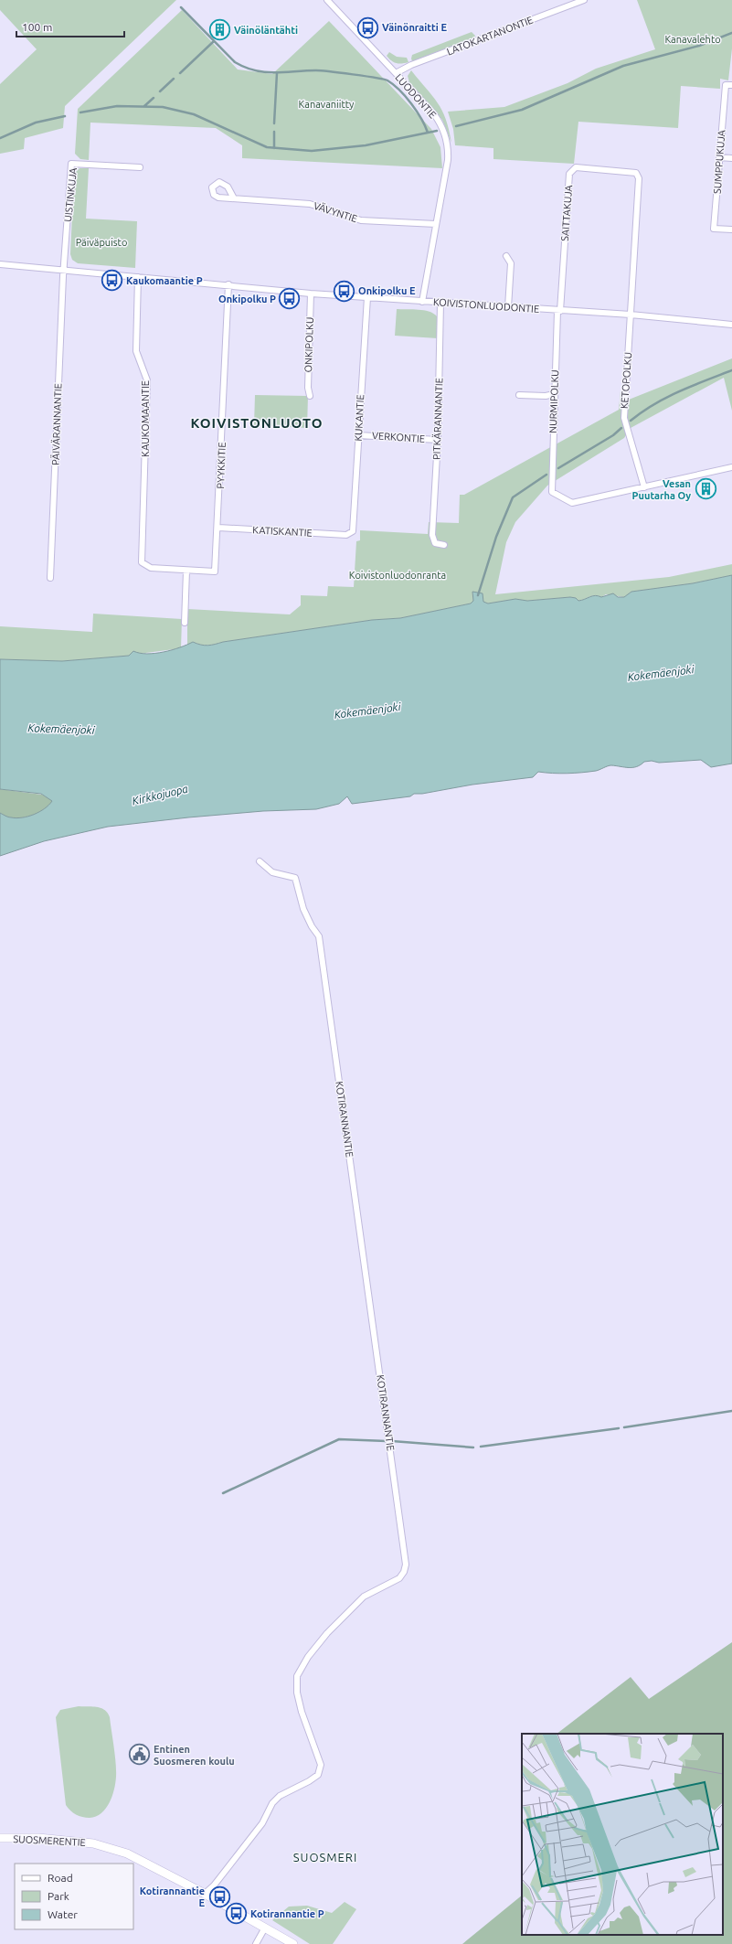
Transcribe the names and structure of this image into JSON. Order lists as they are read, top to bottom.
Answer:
{
  "streets": {
    "main road": ["SUOSMERENTIE"],
    "street": [
      "LATOKARTANONTIE",
      "LUODONTIE",
      "SUMPPUKUJA",
      "UISTINKUJA",
      "VÄVYNTIE",
      "SAITTAKUJA",
      "KOIVISTONLUODONTIE",
      "ONKIPOLKU",
      "KETOPOLKU",
      "NURMIPOLKU",
      "KUKANTIE",
      "KAUKOMAANTIE",
      "PITKÄRANNANTIE",
      "PÄIVÄRANNANTIE",
      "VERKONTIE",
      "PYYKKITIE",
      "KATISKANTIE",
      "KOTIRANNANTIE"
    ]
  },
  "crossings": [
    ["LATOKARTANONTIE", "LUODONTIE"],
    ["LUODONTIE", "VÄVYNTIE"],
    ["LUODONTIE", "KOIVISTONLUODONTIE"],
    ["UISTINKUJA", "KOIVISTONLUODONTIE"],
    ["UISTINKUJA", "PÄIVÄRANNANTIE"],
    ["SAITTAKUJA", "KOIVISTONLUODONTIE"],
    ["SAITTAKUJA", "KETOPOLKU"],
    ["SAITTAKUJA", "NURMIPOLKU"],
    ["KOIVISTONLUODONTIE", "ONKIPOLKU"],
    ["KOIVISTONLUODONTIE", "KETOPOLKU"],
    ["KOIVISTONLUODONTIE", "NURMIPOLKU"],
    ["KOIVISTONLUODONTIE", "KUKANTIE"],
    ["KOIVISTONLUODONTIE", "KAUKOMAANTIE"],
    ["KOIVISTONLUODONTIE", "PITKÄRANNANTIE"],
    ["KOIVISTONLUODONTIE", "PÄIVÄRANNANTIE"],
    ["KOIVISTONLUODONTIE", "PYYKKITIE"],
    ["KETOPOLKU", "NURMIPOLKU"],
    ["KUKANTIE", "VERKONTIE"],
    ["KUKANTIE", "KATISKANTIE"],
    ["KAUKOMAANTIE", "PYYKKITIE"],
    ["PITKÄRANNANTIE", "VERKONTIE"],
    ["PYYKKITIE", "KATISKANTIE"],
    ["KOTIRANNANTIE", "SUOSMERENTIE"]
  ],
  "districts": ["KOIVISTONLUOTO", "SUOSMERI"],
  "water": ["Kokemäenjoki", "Kirkkojuopa"],
  "parks": [
    "Kanavalehto",
    "Kanavaniitty",
    "Päiväpuisto",
    "Koivistonluodonranta"
  ],
  "places": {
    "bus stop": [
      "Väinönraitti E",
      "Kaukomaantie P",
      "Onkipolku E",
      "Onkipolku P",
      "Kotirannantie E",
      "Kotirannantie P"
    ],
    "building": ["Väinöläntähti", "Vesan Puutarha Oy"],
    "public building": ["Entinen Suosmeren koulu"]
  },
  "legend": ["Road", "Park", "Water"],
  "scale_bar": "100 m"
}
